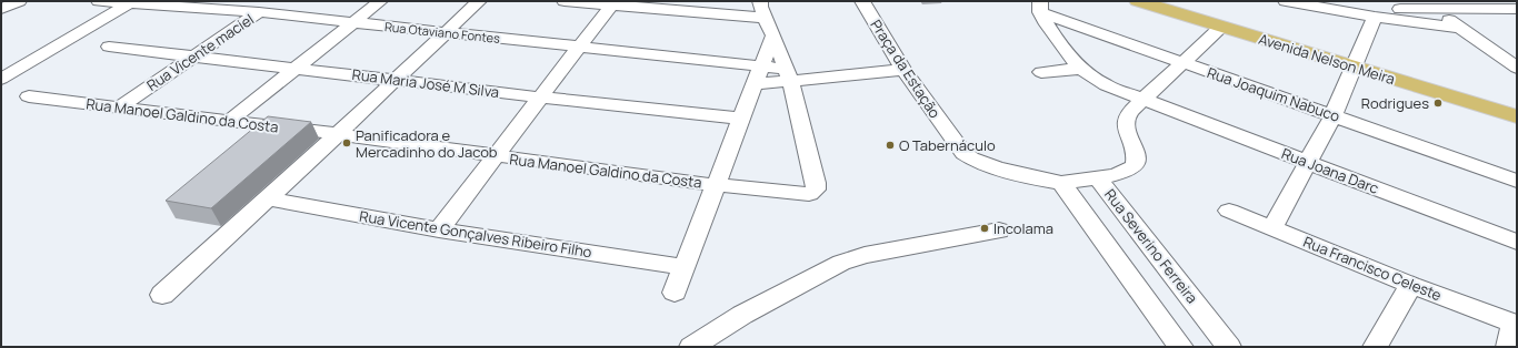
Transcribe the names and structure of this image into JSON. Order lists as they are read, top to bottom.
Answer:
{
  "streets": {
    "main road": ["Avenida Nelson Meira"],
    "street": [
      "Rua Otaviano Fontes",
      "Rua Vicente maciel",
      "Praça da Estação",
      "Rua Maria José M Silva",
      "Rua Joaquim Nabuco",
      "Rua Manoel Galdino da Costa",
      "Rua Joana Darc",
      "Rua Vicente Gonçalves Ribeiro Filho",
      "Rua Severino Ferreira",
      "Rua Francisco Celeste"
    ]
  },
  "crossings": [
    ["Rua Otaviano Fontes", "Rua Vicente maciel"],
    ["Rua Otaviano Fontes", "Rua Manoel Galdino da Costa"],
    ["Rua Vicente maciel", "Rua Maria José M Silva"],
    ["Rua Vicente maciel", "Rua Manoel Galdino da Costa"],
    ["Rua Joaquim Nabuco", "Rua Joana Darc"],
    ["Rua Joana Darc", "Rua Severino Ferreira"]
  ],
  "places": [
    "Rodrigues",
    "Panificadora e Mercadinho do Jacob",
    "O Tabernáculo",
    "Incolama"
  ]
}
